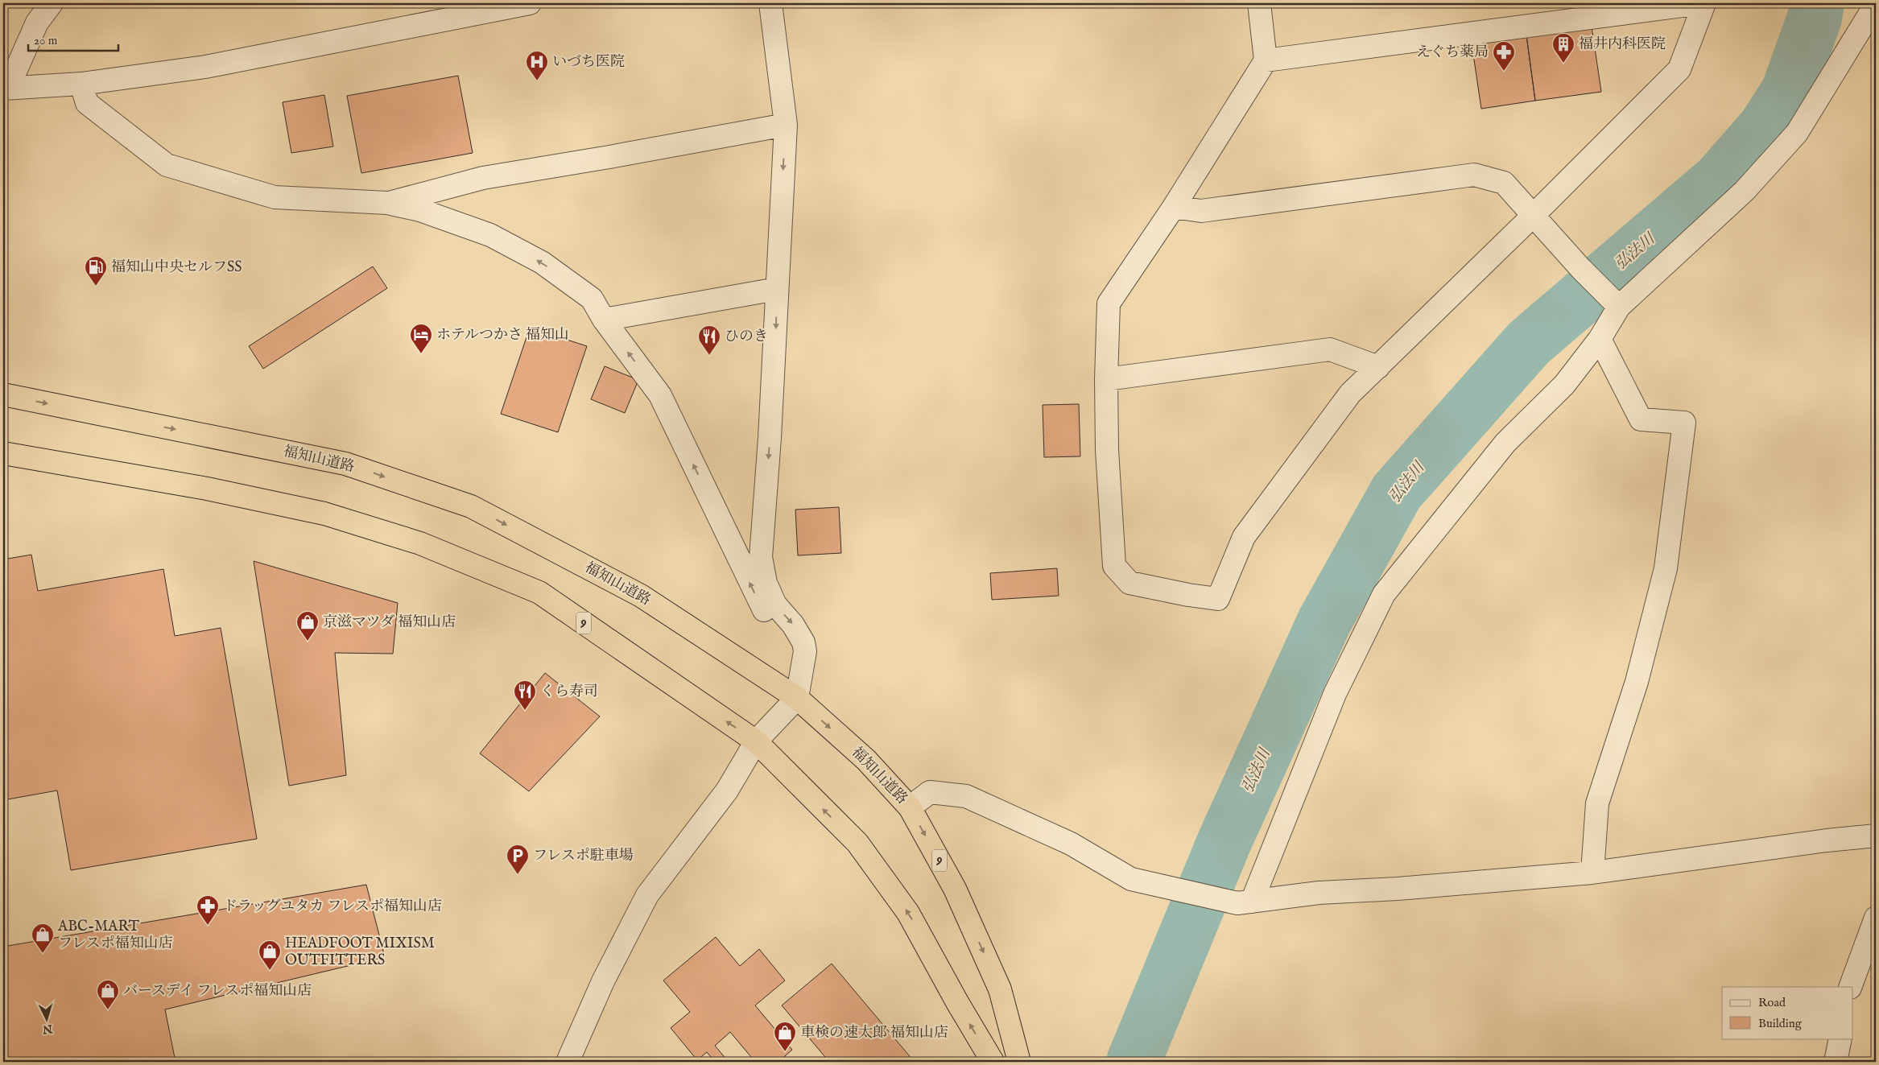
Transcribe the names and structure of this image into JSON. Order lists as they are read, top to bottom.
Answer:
{
  "streets": {
    "highway": ["福知山道路", "9"]
  },
  "water": ["弘法川"],
  "places": {
    "building": ["福井内科医院"],
    "pharmacy": ["えぐち薬局", "ドラッグユタカ フレスポ福知山店"],
    "hospital": ["いづち医院"],
    "fuel station": ["福知山中央セルフSS"],
    "hotel": ["ホテルつかさ 福知山"],
    "restaurant": ["ひのき", "くら寿司"],
    "shop": [
      "京滋マツダ 福知山店",
      "ABC-MART フレスポ福知山店",
      "HEADFOOT MIXISM OUTFITTERS",
      "バースデイ フレスポ福知山店",
      "車検の速太郎 福知山店"
    ],
    "parking": ["フレスポ駐車場"]
  },
  "legend": ["Road", "Building"],
  "scale_bar": "20 m",
  "north": "bottom"
}
